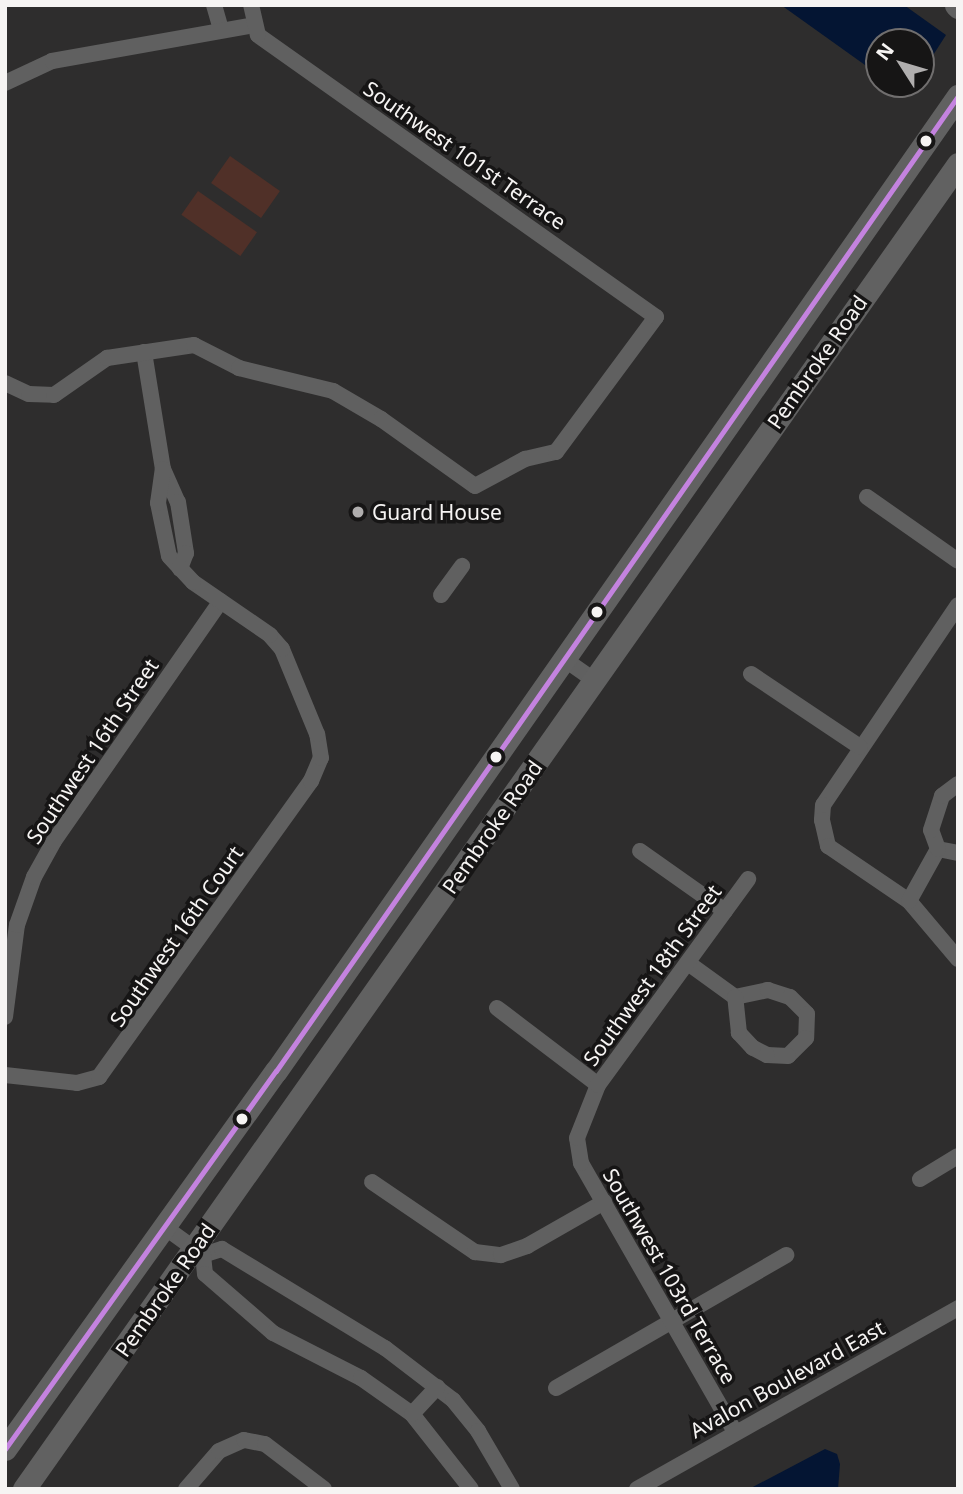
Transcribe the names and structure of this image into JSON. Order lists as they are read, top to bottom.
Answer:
{
  "streets": {
    "main road": ["Pembroke Road"],
    "street": [
      "Southwest 101st Terrace",
      "Southwest 16th Street",
      "Southwest 16th Court",
      "Southwest 18th Street",
      "Southwest 103rd Terrace",
      "Avalon Boulevard East"
    ]
  },
  "crossings": [
    ["Southwest 16th Street", "Southwest 16th Court"],
    ["Southwest 18th Street", "Southwest 103rd Terrace"],
    ["Southwest 103rd Terrace", "Avalon Boulevard East"]
  ],
  "places": ["Guard House"],
  "north": "top left"
}
